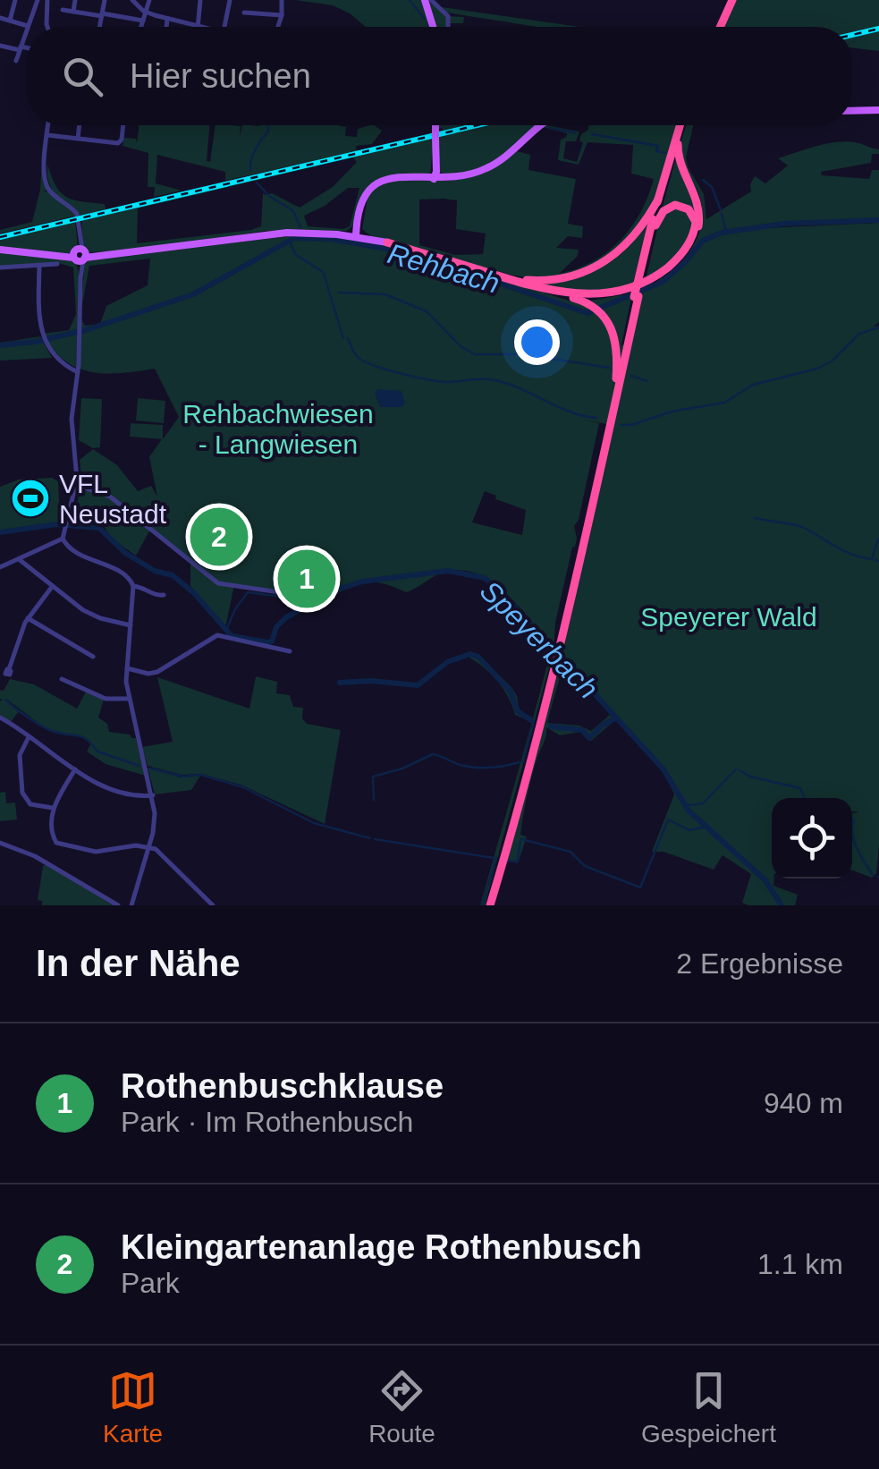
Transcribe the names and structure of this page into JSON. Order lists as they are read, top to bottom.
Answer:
{
  "water": ["Rehbach", "Speyerbach"],
  "parks": ["Rehbachwiesen - Langwiesen", "Speyerer Wald"],
  "places": {
    "sports": ["VFL Neustadt"]
  },
  "page": {
    "search": "Hier suchen",
    "pins": ["2", "1"],
    "heading": ["In der Nähe", "2 Ergebnisse"],
    "list": [
      {
        "mark": "1",
        "name": "Rothenbuschklause",
        "note": "Park · Im Rothenbusch",
        "value": "940 m"
      },
      {
        "mark": "2",
        "name": "Kleingartenanlage Rothenbusch",
        "note": "Park",
        "value": "1.1 km"
      }
    ],
    "nav": ["Karte", "Route", "Gespeichert"]
  }
}
